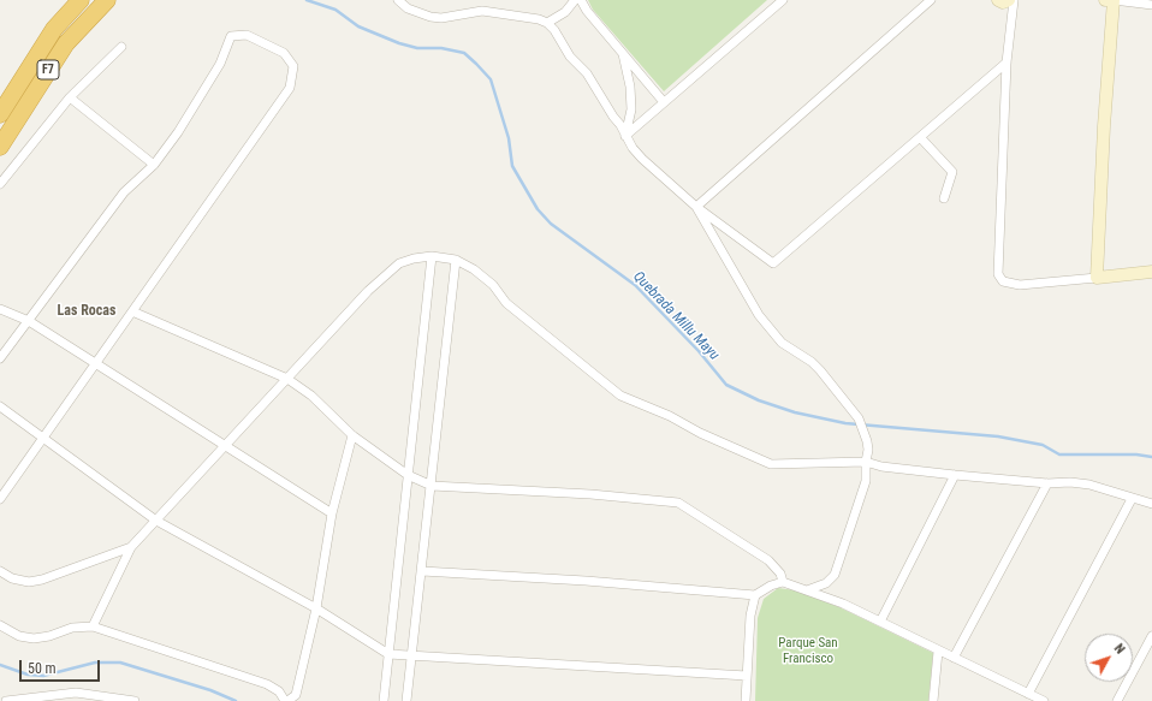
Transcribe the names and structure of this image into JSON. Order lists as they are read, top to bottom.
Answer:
{
  "streets": {
    "highway": ["F7"]
  },
  "districts": ["Las Rocas"],
  "water": ["Quebrada Millu Mayu"],
  "parks": ["Parque San Francisco"],
  "scale_bar": "50 m",
  "north": "top right"
}
